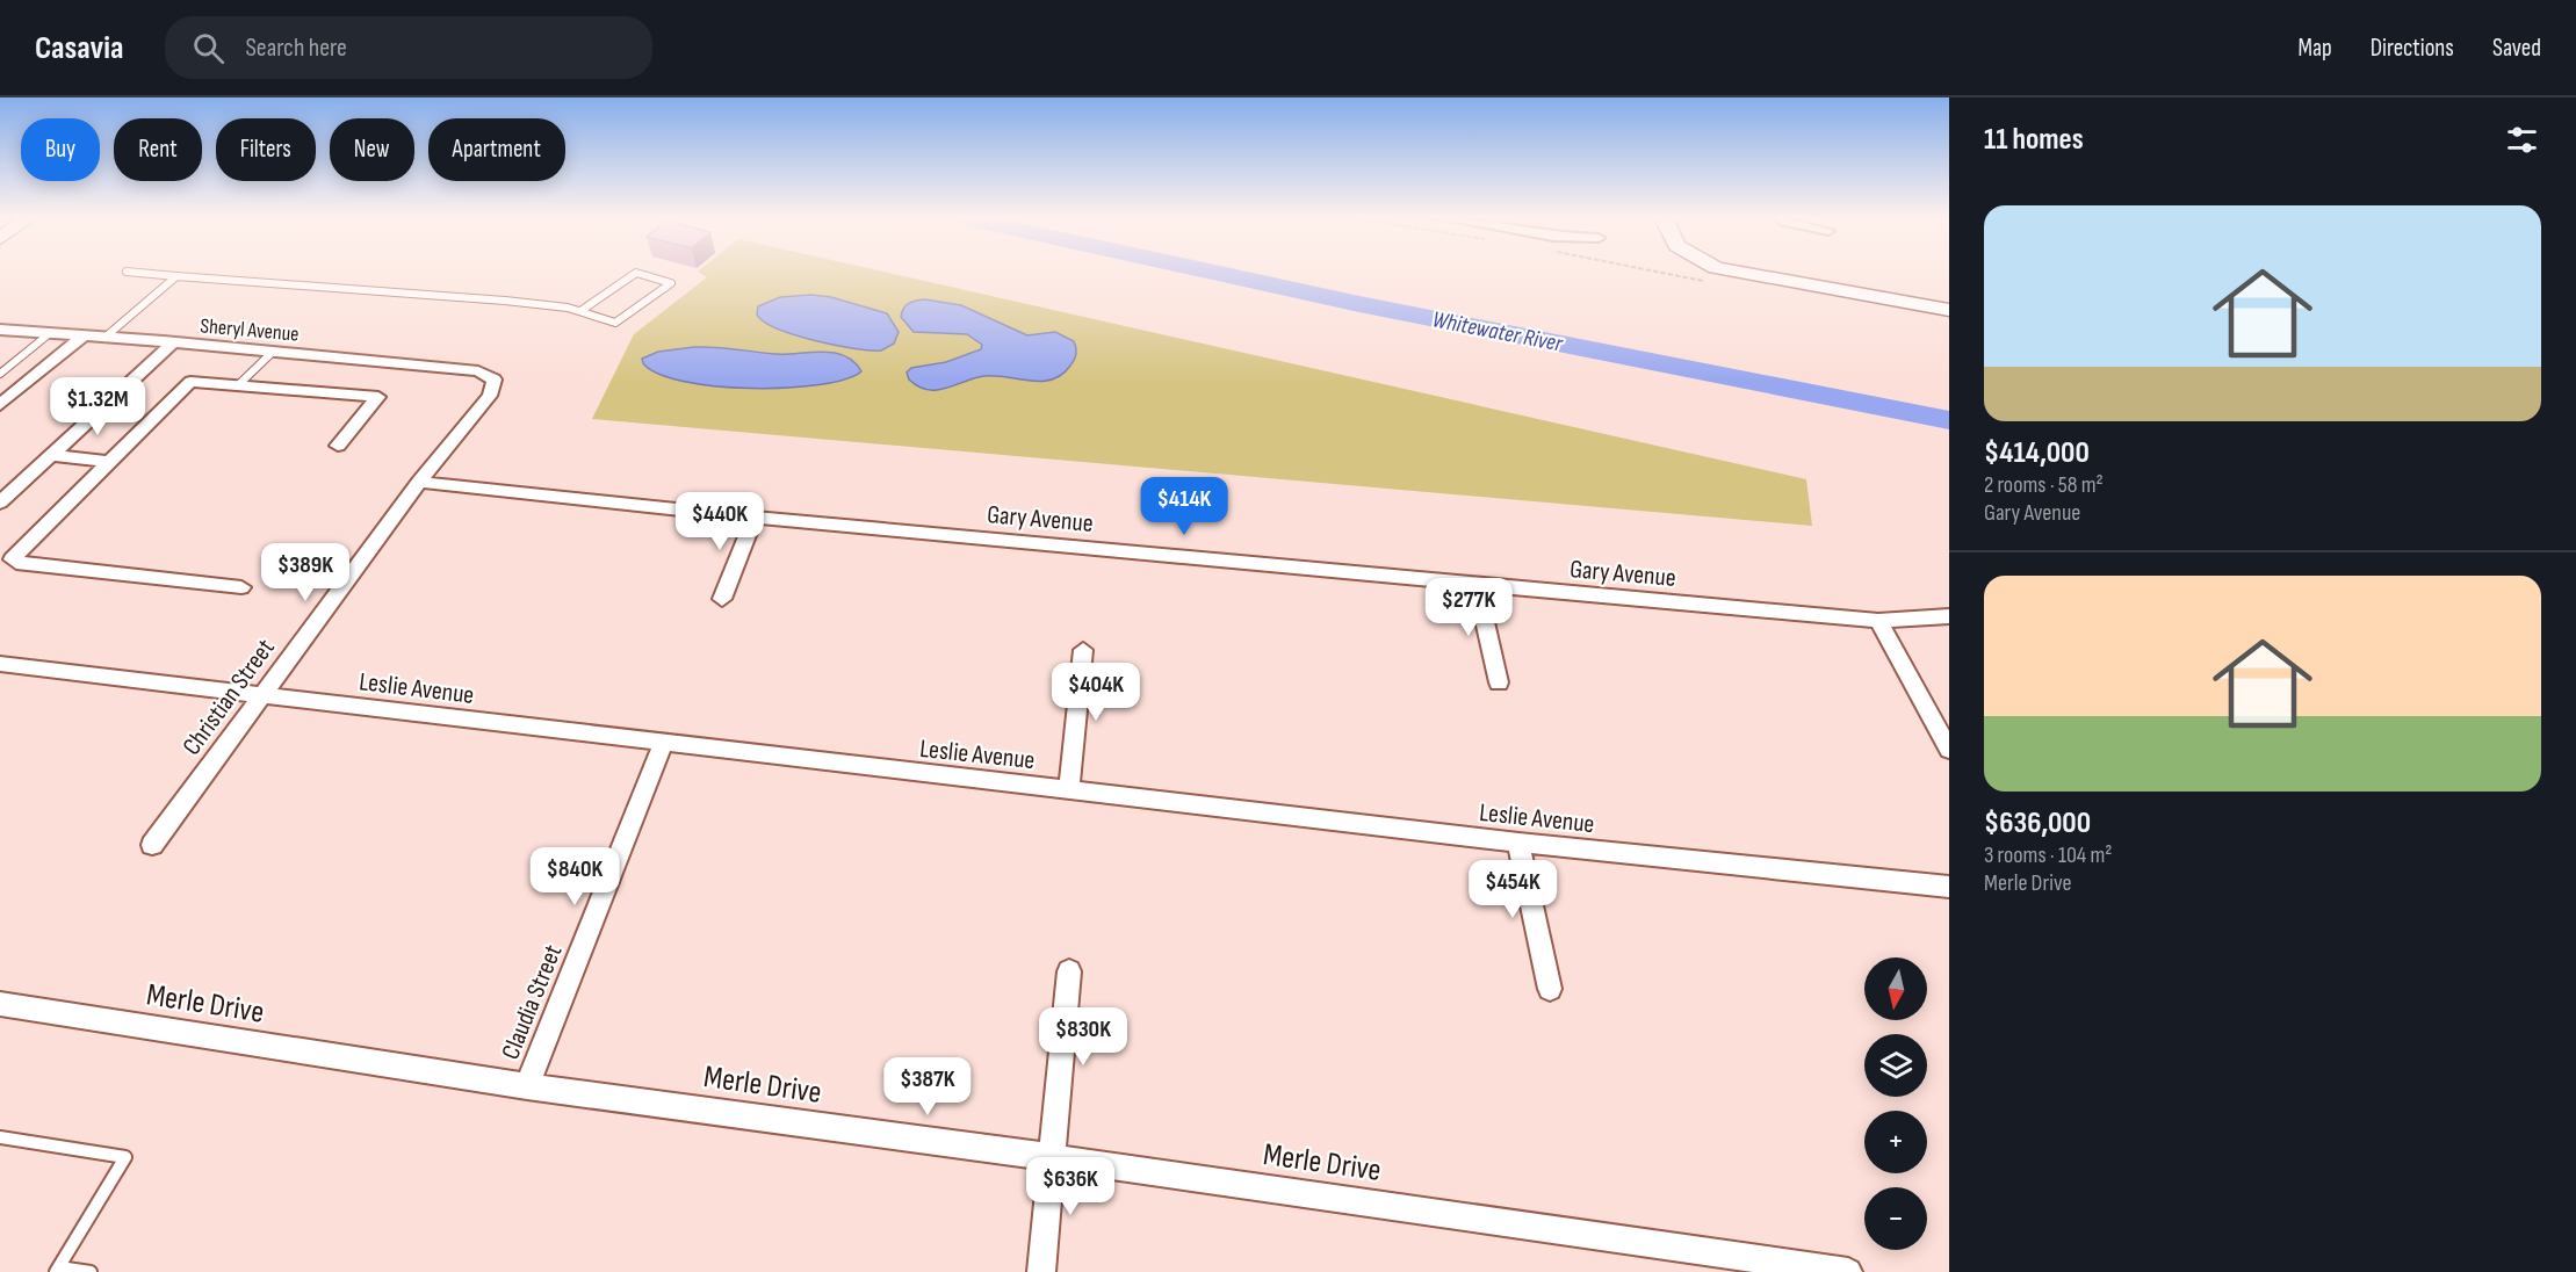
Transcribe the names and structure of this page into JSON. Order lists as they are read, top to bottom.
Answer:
{
  "streets": {
    "street": [
      "Sheryl Avenue",
      "Gary Avenue",
      "Leslie Avenue",
      "Christian Street",
      "Claudia Street",
      "Merle Drive"
    ]
  },
  "crossings": [
    ["Sheryl Avenue", "Christian Street"],
    ["Gary Avenue", "Christian Street"],
    ["Leslie Avenue", "Christian Street"],
    ["Leslie Avenue", "Claudia Street"],
    ["Claudia Street", "Merle Drive"]
  ],
  "water": ["Whitewater River"],
  "north": "bottom",
  "page": {
    "header": "Casavia",
    "search": "Search here",
    "nav": ["Map", "Directions", "Saved"],
    "heading": "11 homes",
    "chip": [
      "Buy",
      "Rent",
      "Filters",
      "New",
      "Apartment"
    ],
    "list": [
      {
        "name": "$414,000",
        "note": "2 rooms · 58 m² · Gary Avenue"
      },
      {
        "name": "$636,000",
        "note": "3 rooms · 104 m² · Merle Drive"
      }
    ],
    "price": [
      "$1.32M",
      "$414K",
      "$440K",
      "$389K",
      "$277K",
      "$404K",
      "$840K",
      "$454K",
      "$830K",
      "$387K",
      "$636K"
    ],
    "map_buttons": ["+", "−"]
  }
}
